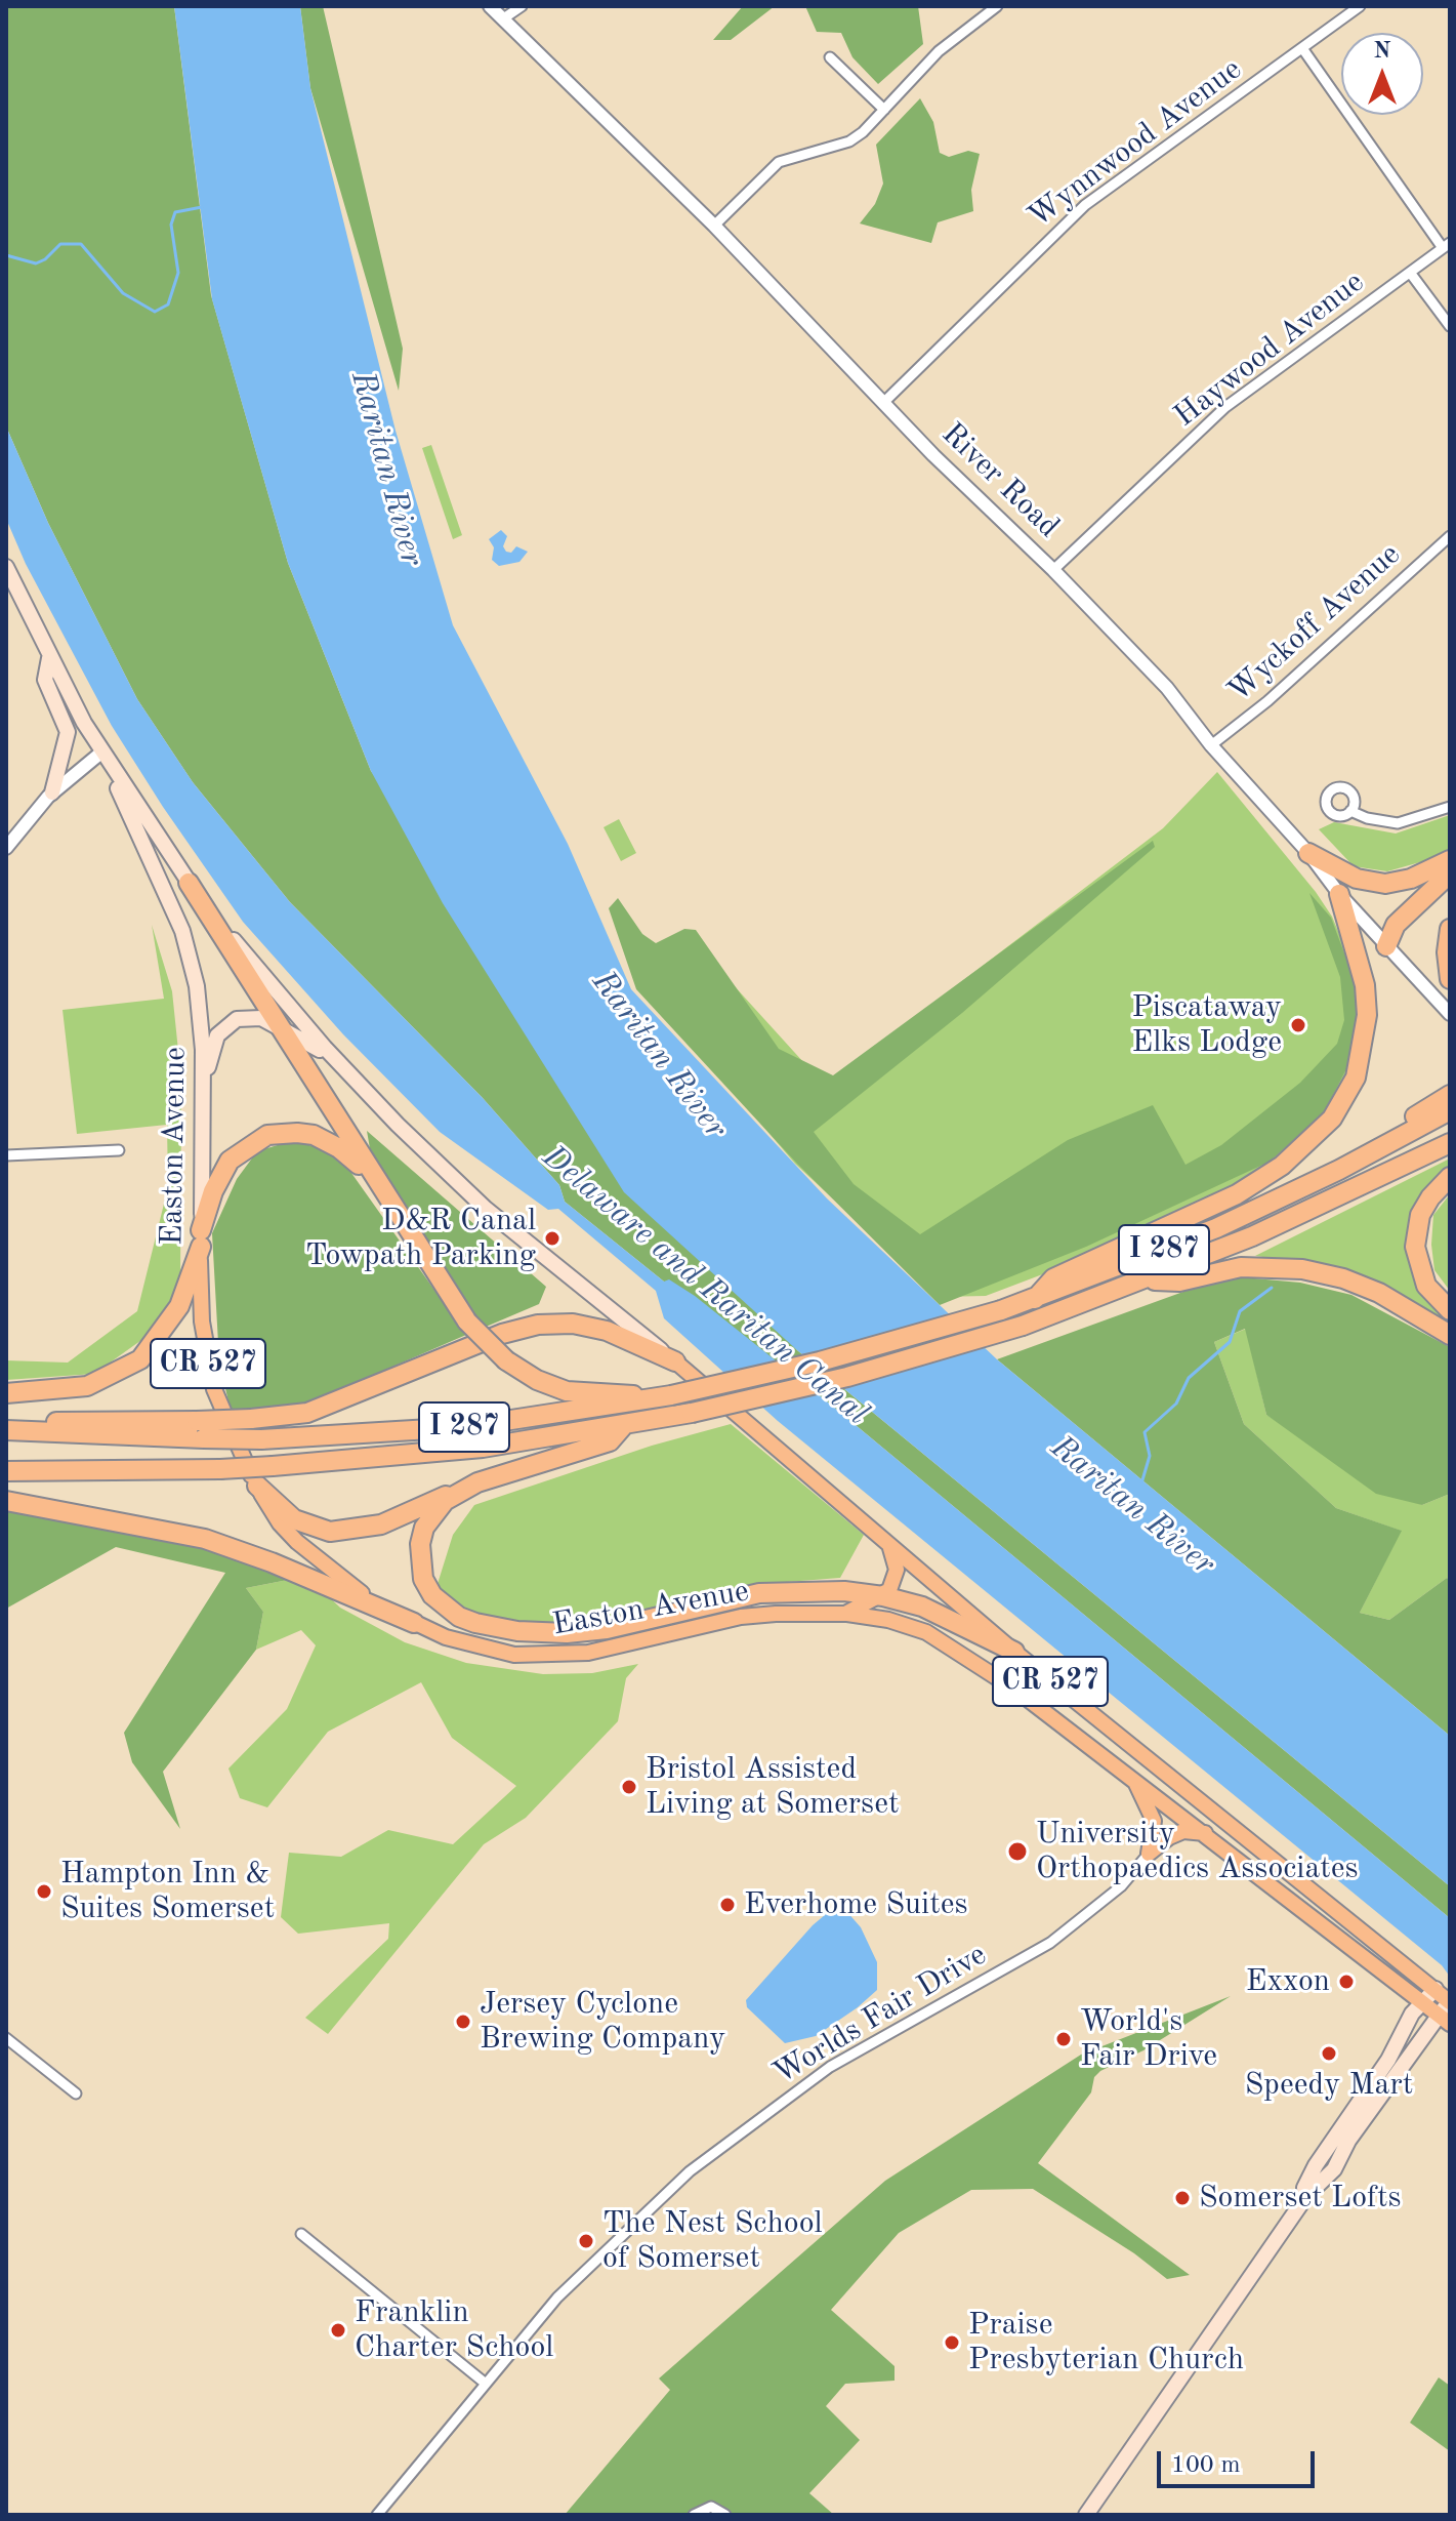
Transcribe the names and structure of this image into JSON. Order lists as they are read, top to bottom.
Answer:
{
  "streets": {
    "highway": ["I 287"],
    "main road": ["Easton Avenue", "CR 527"],
    "street": [
      "Wynnwood Avenue",
      "Haywood Avenue",
      "River Road",
      "Wyckoff Avenue",
      "Worlds Fair Drive"
    ]
  },
  "crossings": [
    ["Wynnwood Avenue", "River Road"],
    ["Haywood Avenue", "River Road"],
    ["River Road", "Wyckoff Avenue"]
  ],
  "water": ["Raritan River", "Delaware and Raritan Canal"],
  "places": [
    "Piscataway Elks Lodge",
    "D&R Canal Towpath Parking",
    "Bristol Assisted Living at Somerset",
    "University Orthopaedics Associates",
    "Hampton Inn & Suites Somerset",
    "Everhome Suites",
    "Exxon",
    "Jersey Cyclone Brewing Company",
    "World's Fair Drive",
    "Speedy Mart",
    "Somerset Lofts",
    "The Nest School of Somerset",
    "Franklin Charter School",
    "Praise Presbyterian Church"
  ],
  "scale_bar": "100 m",
  "north": "top"
}
